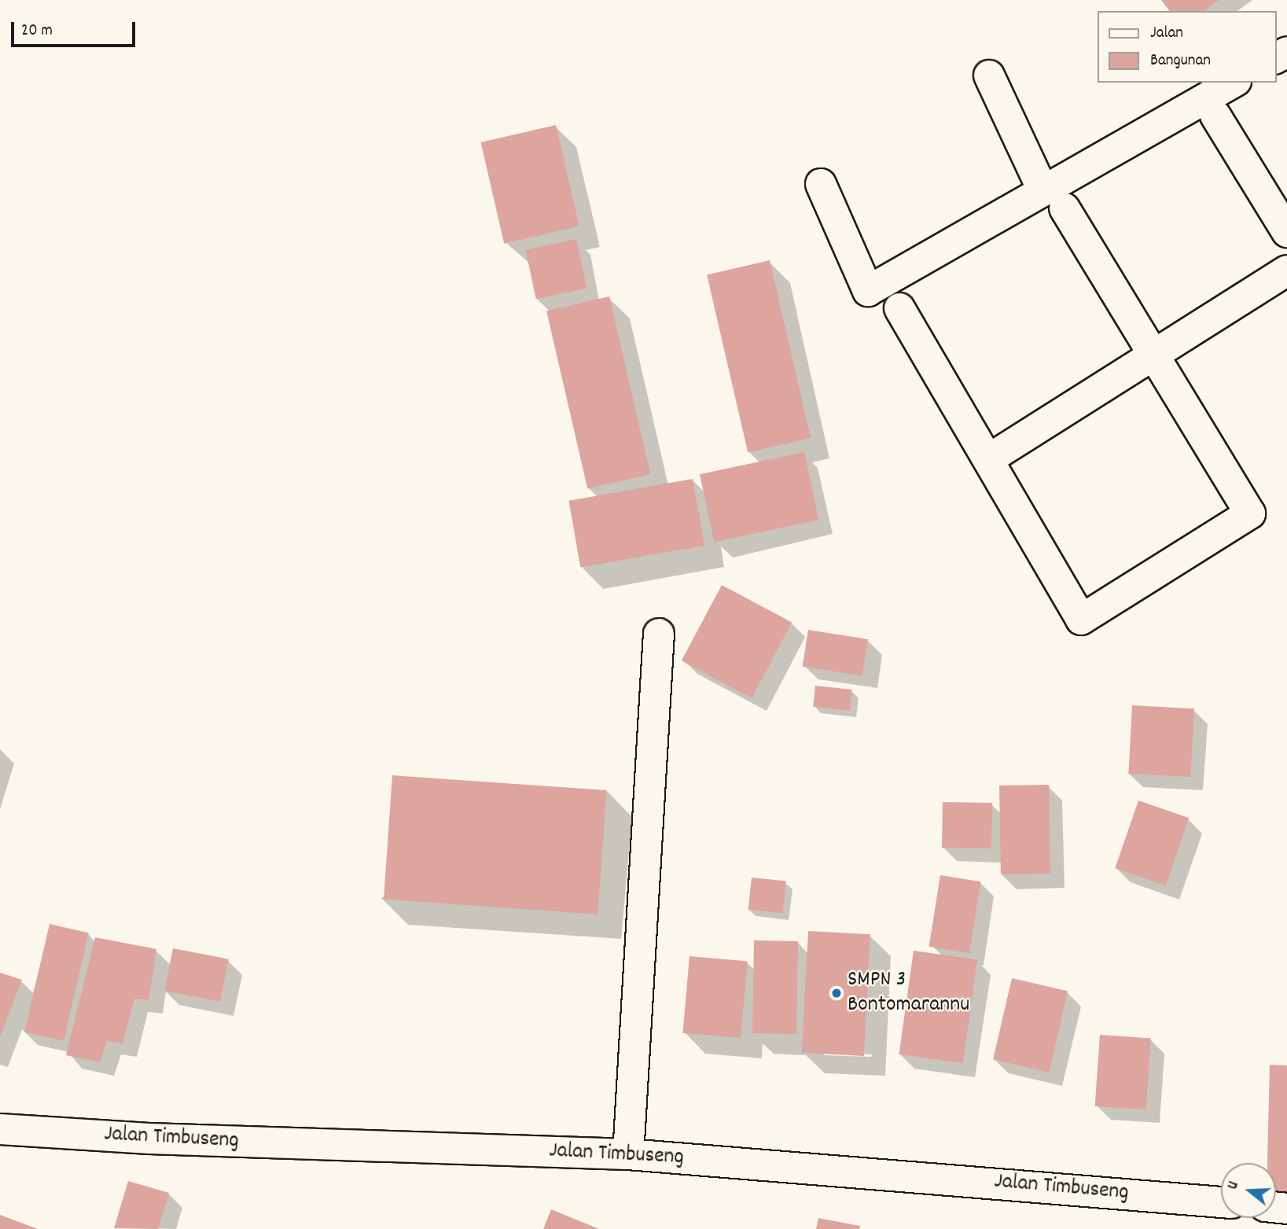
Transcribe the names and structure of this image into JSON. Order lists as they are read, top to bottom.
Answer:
{
  "streets": {
    "street": ["Jalan Timbuseng"]
  },
  "places": ["SMPN 3 Bontomarannu"],
  "legend": ["Jalan", "Bangunan"],
  "scale_bar": "20 m",
  "north": "left"
}
